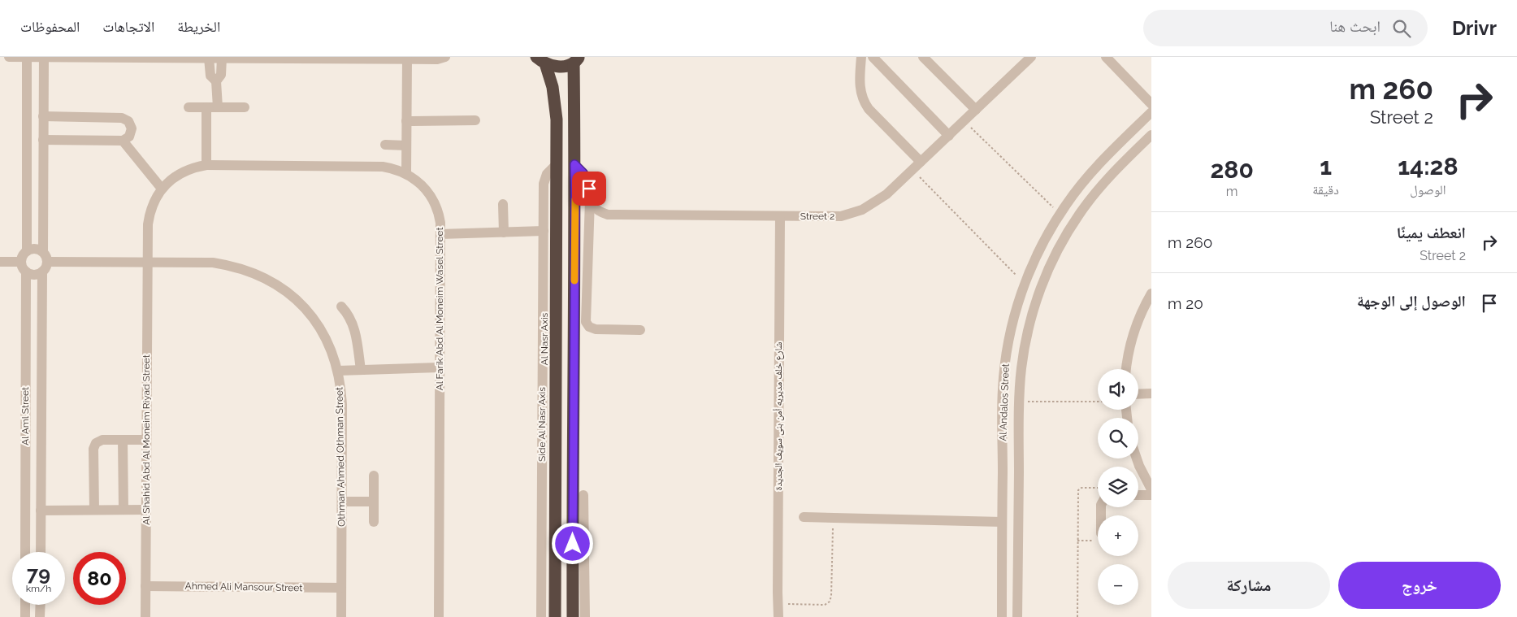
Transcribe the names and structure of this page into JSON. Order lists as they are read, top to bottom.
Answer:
{
  "streets": {
    "highway": ["Al Nasr Axis"],
    "street": [
      "Street 2",
      "Al Farik Abd Al Moneim Wasel Street",
      "Al Andalos Street",
      "Al Aml Street",
      "شارع خلف مديريه أمن بنى سويف الجديدة",
      "Side Al Nasr Axis",
      "Al Shahid Abd Al Moneim Riyad Street",
      "Othman Ahmed Othman Street",
      "Ahmed Ali Mansour Street"
    ]
  },
  "crossings": [
    ["Street 2", "شارع خلف مديريه أمن بنى سويف الجديدة"],
    ["Al Farik Abd Al Moneim Wasel Street", "Al Shahid Abd Al Moneim Riyad Street"],
    ["Al Farik Abd Al Moneim Wasel Street", "Othman Ahmed Othman Street"],
    ["Al Nasr Axis", "Side Al Nasr Axis"],
    ["Al Aml Street", "Othman Ahmed Othman Street"],
    ["Al Shahid Abd Al Moneim Riyad Street", "Othman Ahmed Othman Street"],
    ["Al Shahid Abd Al Moneim Riyad Street", "Ahmed Ali Mansour Street"],
    ["Othman Ahmed Othman Street", "Ahmed Ali Mansour Street"]
  ],
  "page": {
    "header": "Drivr",
    "search": "ابحث هنا",
    "nav": ["الخريطة", "الاتجاهات", "المحفوظات"],
    "turn": ["260 m", "Street 2"],
    "eta": [
      "14:28",
      "الوصول",
      "1",
      "دقيقة",
      "280",
      "m"
    ],
    "list": [
      {
        "name": "انعطف يمينًا",
        "note": "Street 2",
        "value": "260 m"
      },
      {
        "name": "الوصول إلى الوجهة",
        "value": "20 m"
      }
    ],
    "map_buttons": ["+", "−"],
    "speed": "79 km/h",
    "limit": "80",
    "buttons": ["خروج", "مشاركة"]
  }
}
